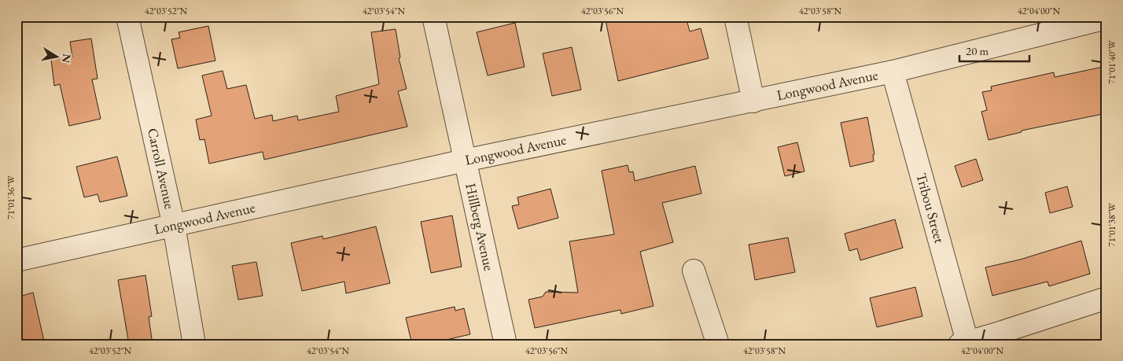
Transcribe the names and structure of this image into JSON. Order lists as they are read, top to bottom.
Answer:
{
  "streets": {
    "street": [
      "Longwood Avenue",
      "Carroll Avenue",
      "Tribou Street",
      "Hillberg Avenue"
    ]
  },
  "crossings": [
    ["Longwood Avenue", "Carroll Avenue"],
    ["Longwood Avenue", "Tribou Street"],
    ["Longwood Avenue", "Hillberg Avenue"]
  ],
  "scale_bar": "20 m",
  "north": "right",
  "coordinates": [
    "42°03'52\"N",
    "42°03'54\"N",
    "42°03'56\"N",
    "42°03'58\"N",
    "42°04'00\"N",
    "71°01'40\"W",
    "71°01'36\"W",
    "71°01'38\"W"
  ]
}
